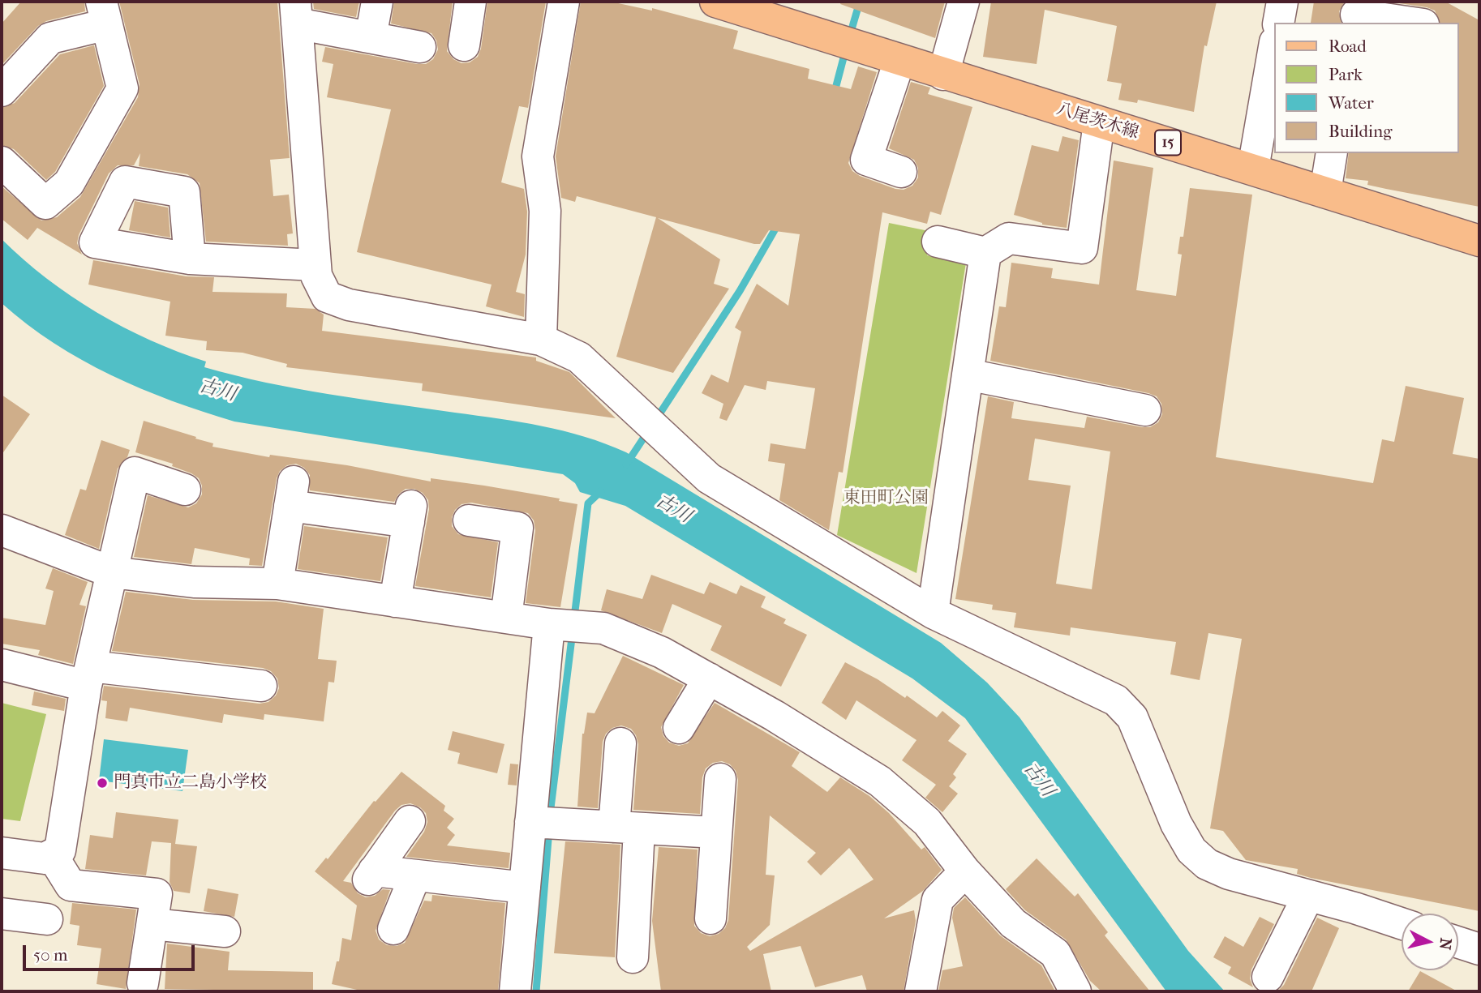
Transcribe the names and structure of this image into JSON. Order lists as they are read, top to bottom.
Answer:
{
  "streets": {
    "main road": ["八尾茨木線", "15"]
  },
  "water": ["古川"],
  "parks": ["東田町公園"],
  "places": ["門真市立二島小学校"],
  "legend": [
    "Road",
    "Park",
    "Water",
    "Building"
  ],
  "scale_bar": "50 m",
  "north": "right"
}
